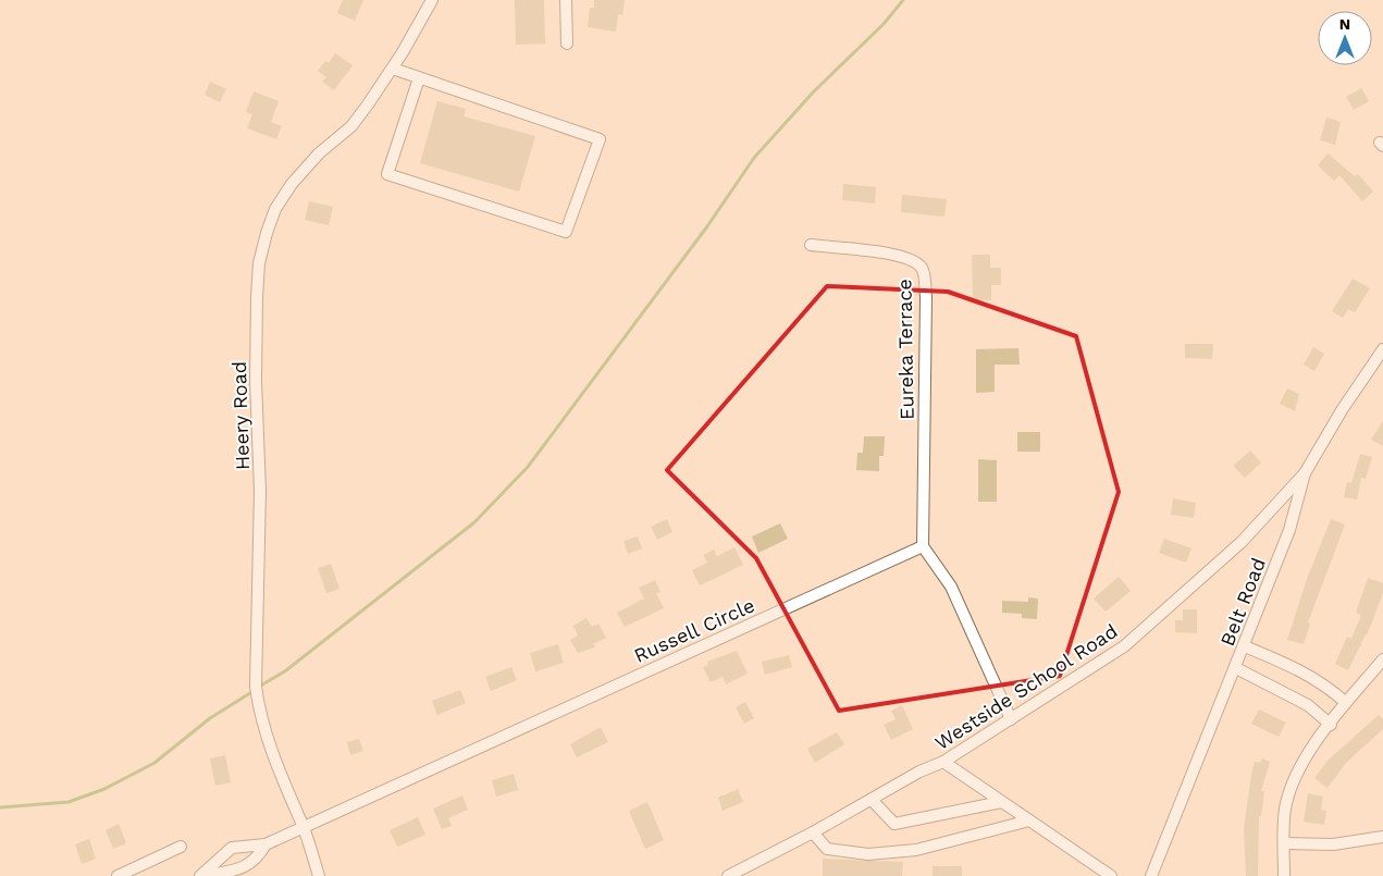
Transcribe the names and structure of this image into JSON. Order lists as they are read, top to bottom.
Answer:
{
  "streets": {
    "street": [
      "Eureka Terrace",
      "Heery Road",
      "Belt Road",
      "Russell Circle",
      "Westside School Road"
    ]
  },
  "crossings": [
    ["Eureka Terrace", "Russell Circle"],
    ["Heery Road", "Russell Circle"],
    ["Belt Road", "Westside School Road"]
  ],
  "north": "top"
}
